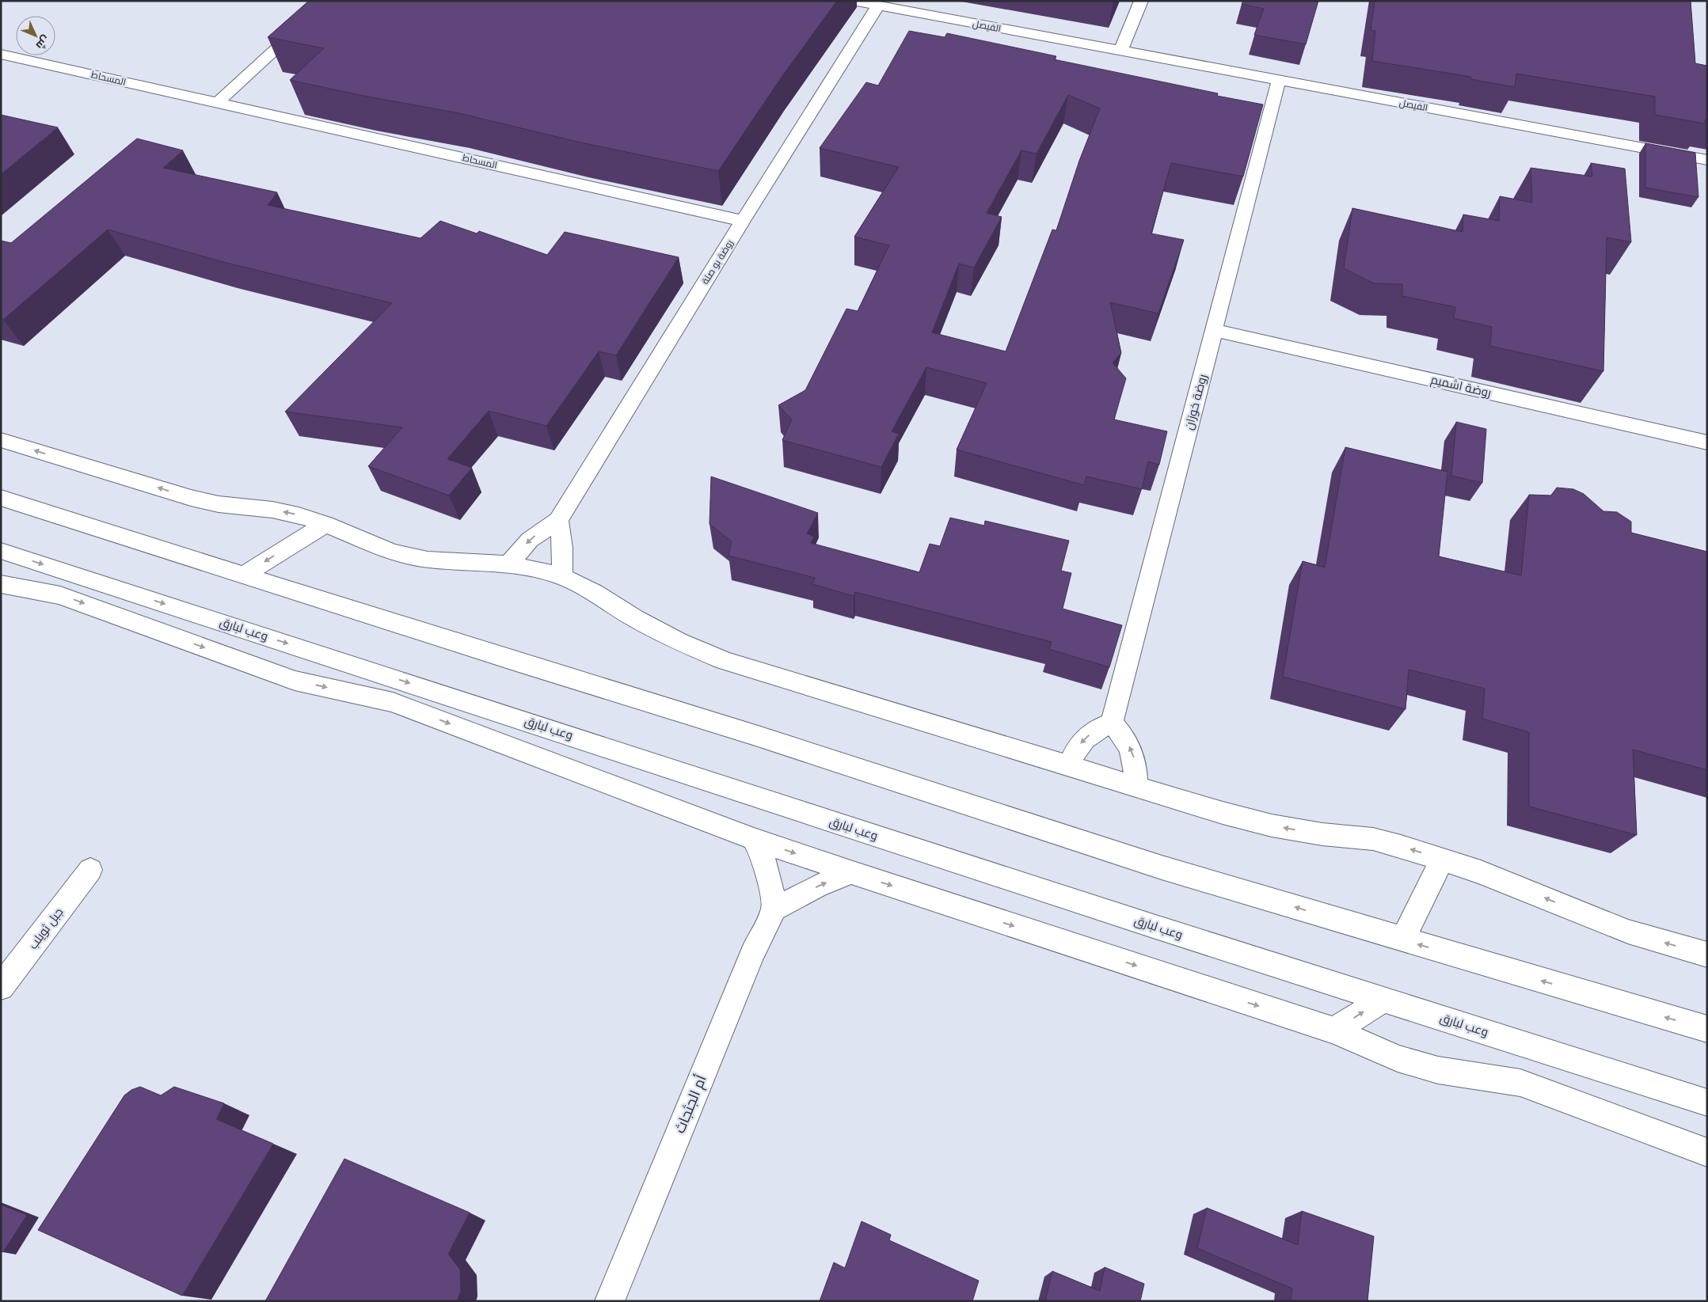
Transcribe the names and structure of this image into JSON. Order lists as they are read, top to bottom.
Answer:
{
  "streets": {
    "street": [
      "الفيصل",
      "المسحاط",
      "روضة بو صلة",
      "روضة اشميم",
      "روضة خوزان",
      "وعب لبارق",
      "جبل ثويلب",
      "أم الجثجاث"
    ]
  },
  "crossings": [
    ["الفيصل", "روضة بو صلة"],
    ["الفيصل", "روضة خوزان"],
    ["المسحاط", "روضة بو صلة"],
    ["روضة اشميم", "روضة خوزان"]
  ],
  "north": "bottom right"
}
